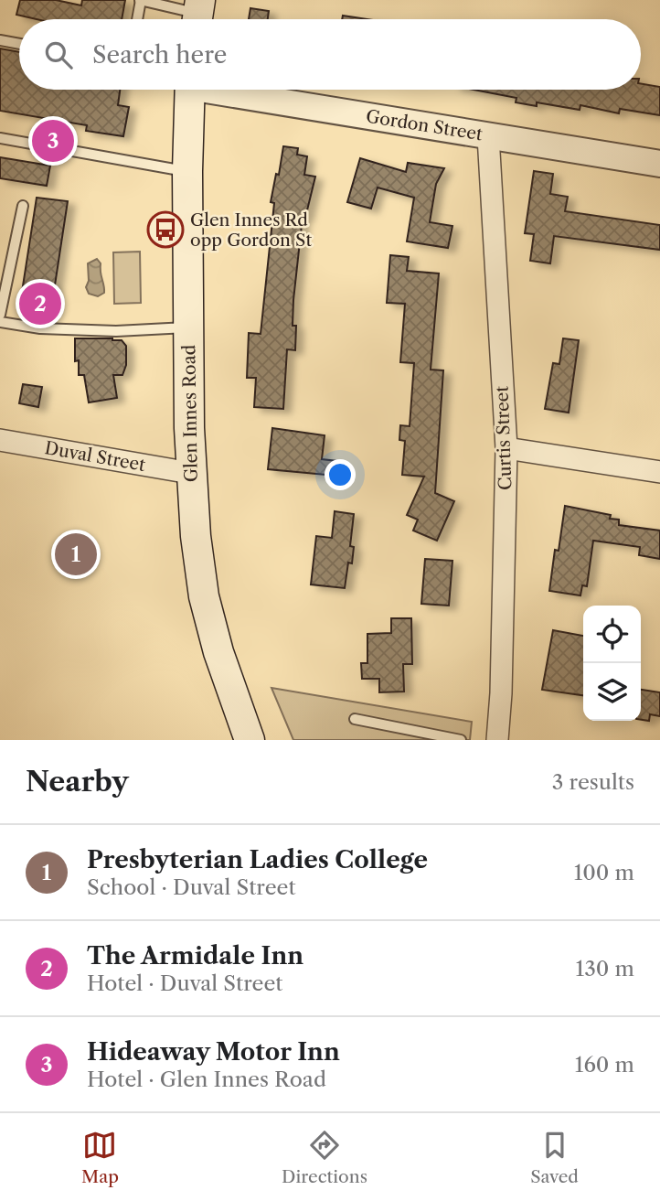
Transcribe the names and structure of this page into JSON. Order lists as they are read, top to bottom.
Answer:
{
  "streets": {
    "main road": ["Glen Innes Road"],
    "street": ["Gordon Street", "Curtis Street", "Duval Street"]
  },
  "crossings": [
    ["Gordon Street", "Curtis Street"],
    ["Glen Innes Road", "Duval Street"]
  ],
  "places": {
    "bus stop": ["Glen Innes Rd opp Gordon St"]
  },
  "page": {
    "search": "Search here",
    "pins": ["3", "2", "1"],
    "heading": ["Nearby", "3 results"],
    "list": [
      {
        "mark": "1",
        "name": "Presbyterian Ladies College",
        "note": "School · Duval Street",
        "value": "100 m"
      },
      {
        "mark": "2",
        "name": "The Armidale Inn",
        "note": "Hotel · Duval Street",
        "value": "130 m"
      },
      {
        "mark": "3",
        "name": "Hideaway Motor Inn",
        "note": "Hotel · Glen Innes Road",
        "value": "160 m"
      }
    ],
    "nav": ["Map", "Directions", "Saved"]
  }
}
